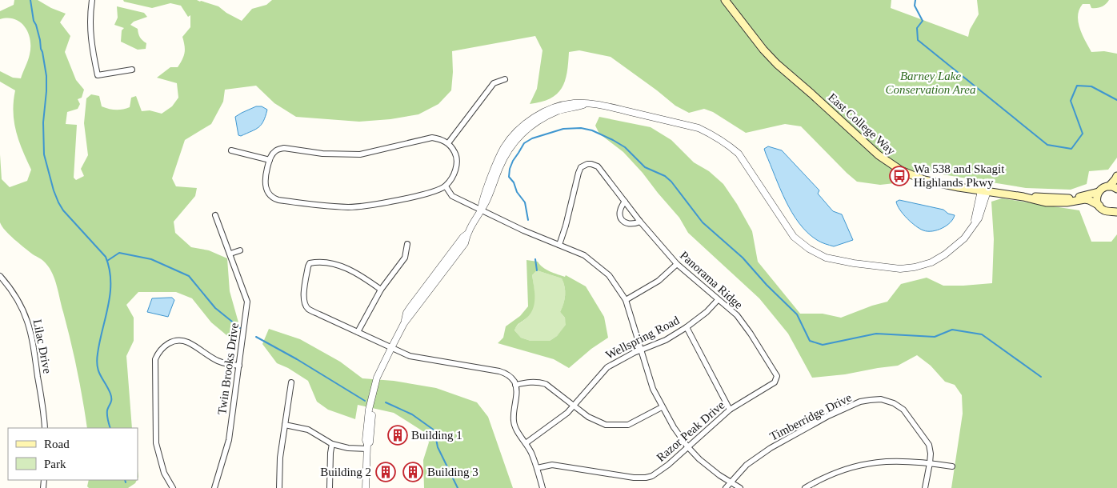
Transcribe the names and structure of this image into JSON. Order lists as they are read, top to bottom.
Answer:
{
  "streets": {
    "main road": ["East College Way"],
    "street": [
      "Panorama Ridge",
      "Wellspring Road",
      "Lilac Drive",
      "Twin Brooks Drive",
      "Timberridge Drive",
      "Razor Peak Drive"
    ]
  },
  "crossings": [
    ["Panorama Ridge", "Wellspring Road"],
    ["Panorama Ridge", "Razor Peak Drive"]
  ],
  "parks": ["Barney Lake Conservation Area"],
  "places": {
    "bus stop": ["Wa 538 and Skagit Highlands Pkwy"],
    "building": ["Building 1", "Building 2", "Building 3"]
  },
  "legend": ["Road", "Park"]
}
